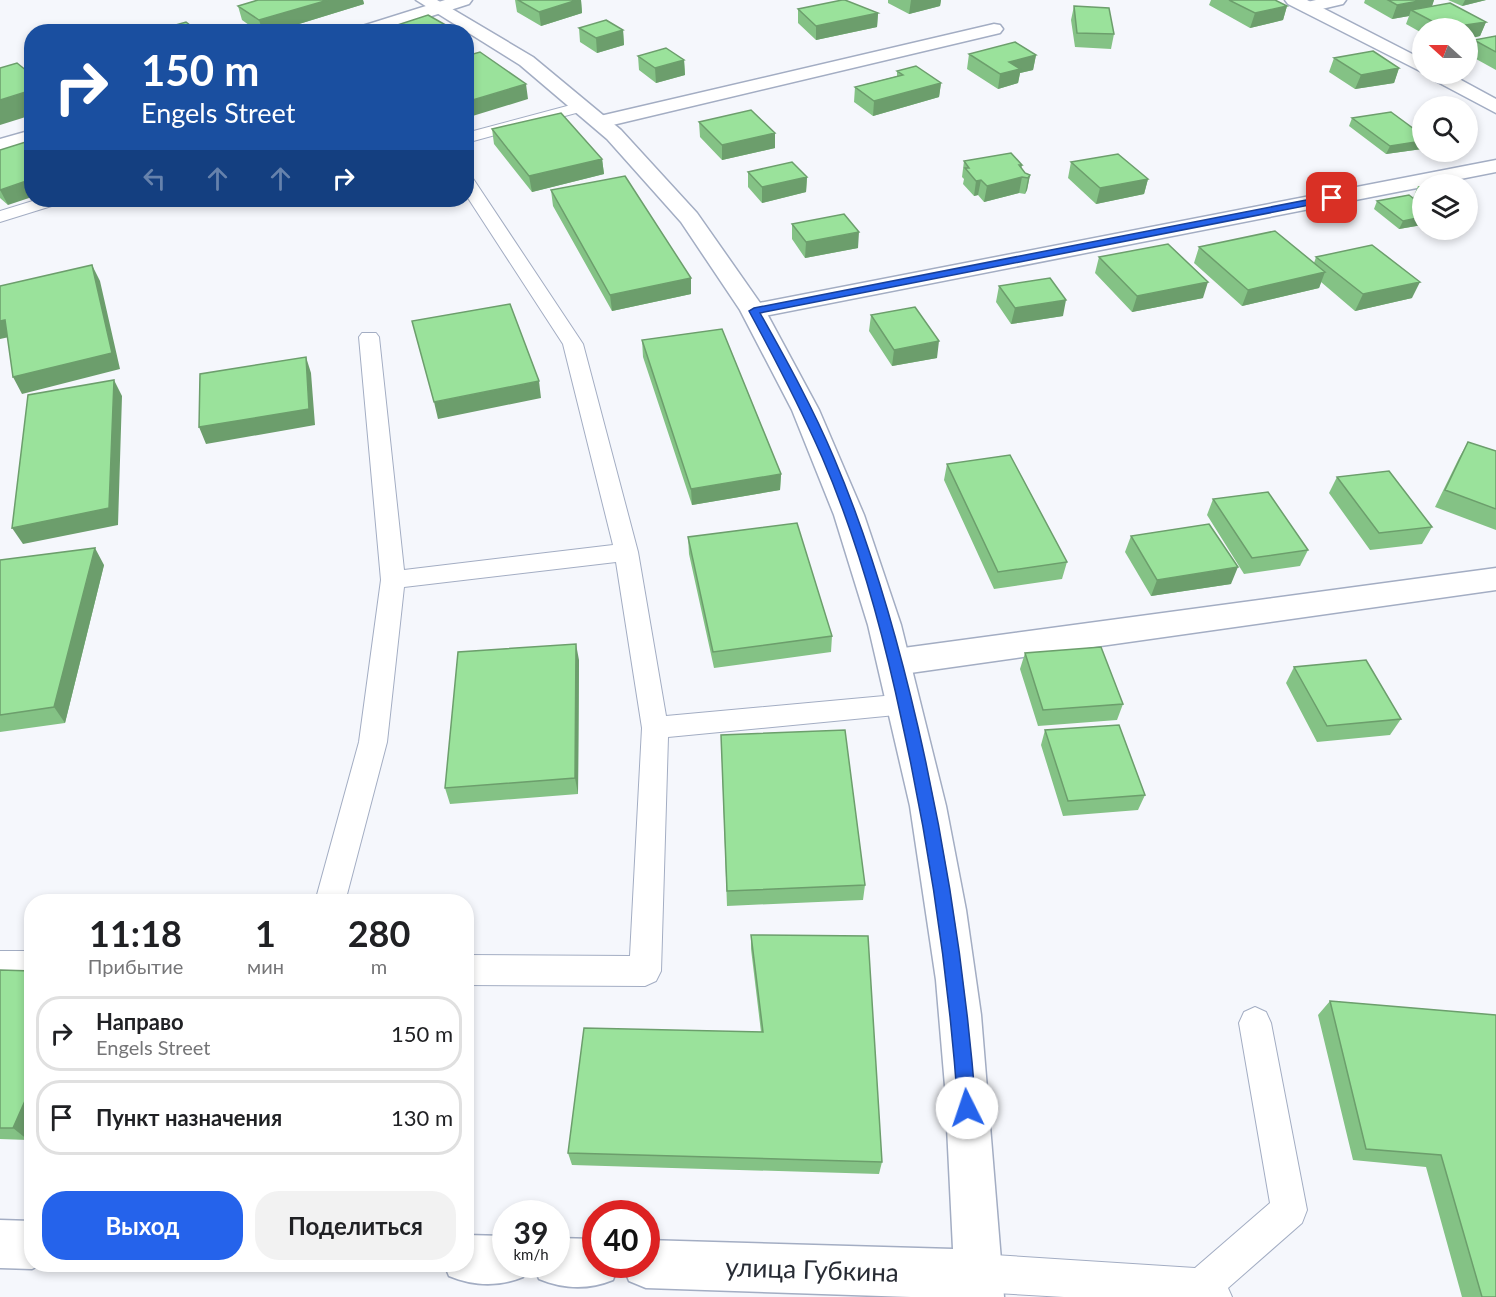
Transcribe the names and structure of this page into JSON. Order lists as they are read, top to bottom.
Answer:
{
  "streets": {
    "street": ["улица Губкина"]
  },
  "north": "left",
  "page": {
    "turn": ["150 m", "Engels Street"],
    "eta": [
      "11:18",
      "Прибытие",
      "1",
      "мин",
      "280",
      "m"
    ],
    "list": [
      {
        "name": "Направо",
        "note": "Engels Street",
        "value": "150 m"
      },
      {
        "name": "Пункт назначения",
        "value": "130 m"
      }
    ],
    "buttons": ["Выход", "Поделиться"],
    "speed": "39 km/h",
    "limit": "40"
  }
}
